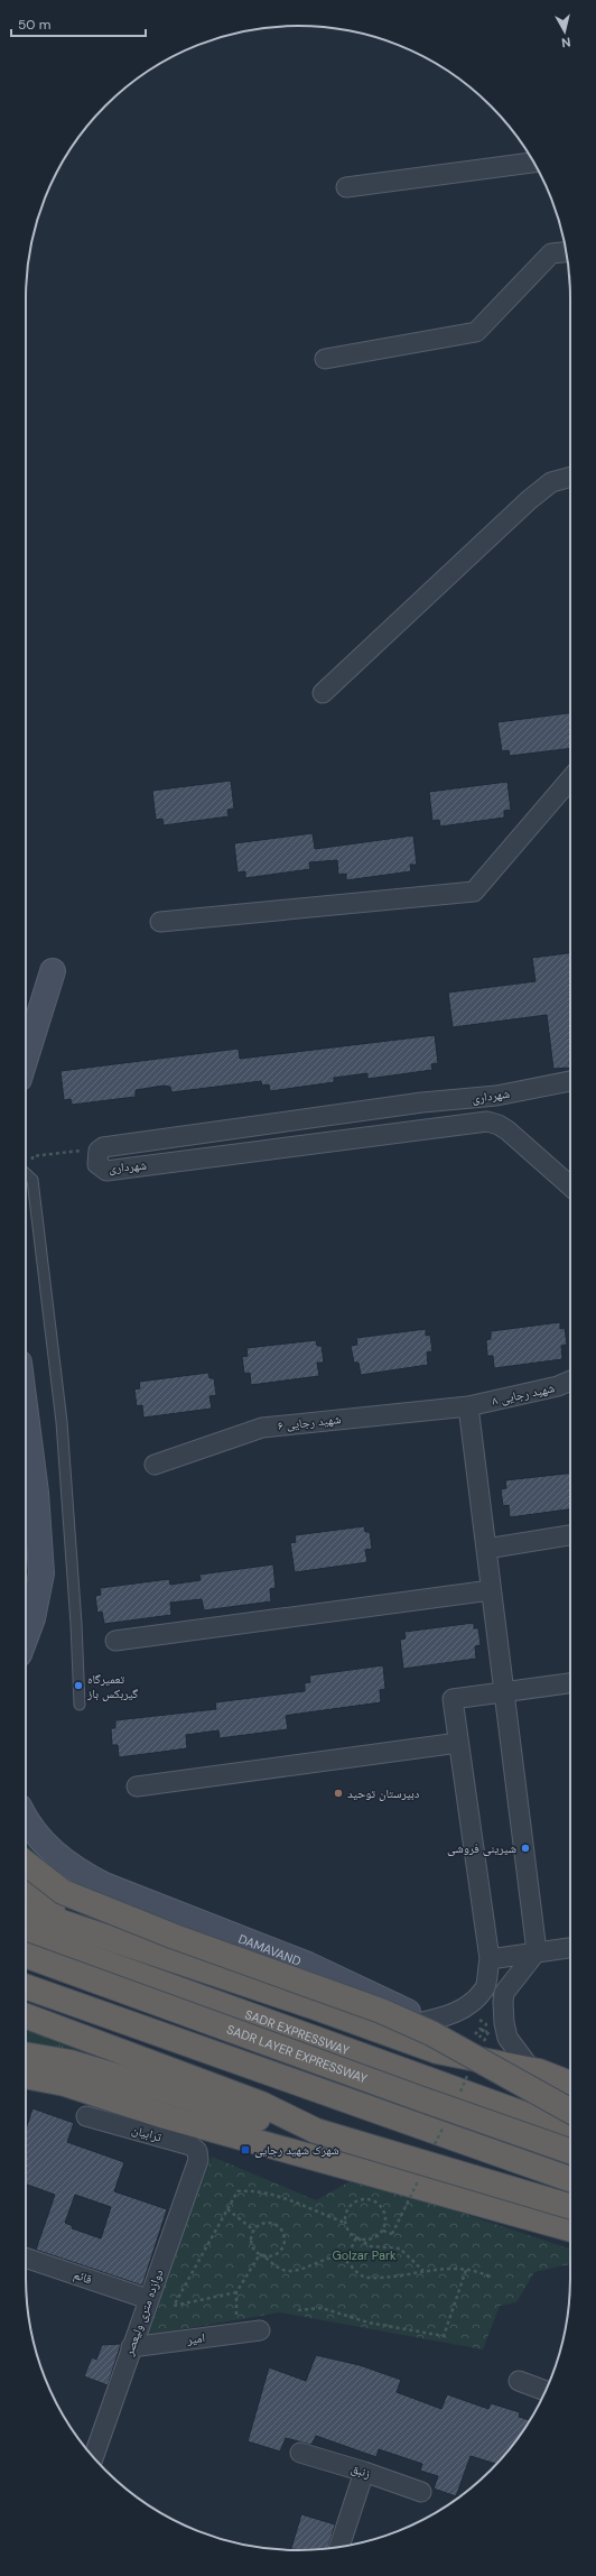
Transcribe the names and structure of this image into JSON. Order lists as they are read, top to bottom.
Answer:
{
  "streets": {
    "highway": ["SADR EXPRESSWAY", "SADR LAYER EXPRESSWAY"],
    "main road": ["DAMAVAND"],
    "street": [
      "شهرداری",
      "شهید رجایی ۸",
      "شهید رجایی ۶",
      "ترابیان",
      "قائم",
      "دوازده متری ولیعصر",
      "امیر",
      "زنبق"
    ]
  },
  "crossings": [
    ["شهید رجایی ۸", "شهید رجایی ۶"],
    ["ترابیان", "دوازده متری ولیعصر"],
    ["قائم", "دوازده متری ولیعصر"],
    ["دوازده متری ولیعصر", "امیر"]
  ],
  "parks": ["Golzar Park"],
  "places": {
    "other": ["تعمیرگاه گیربکس باز", "دبیرستان توحید", "شیرینی فروشی"],
    "transit": ["شهرک شهید رجایی"]
  },
  "scale_bar": "50 m",
  "north": "bottom"
}
